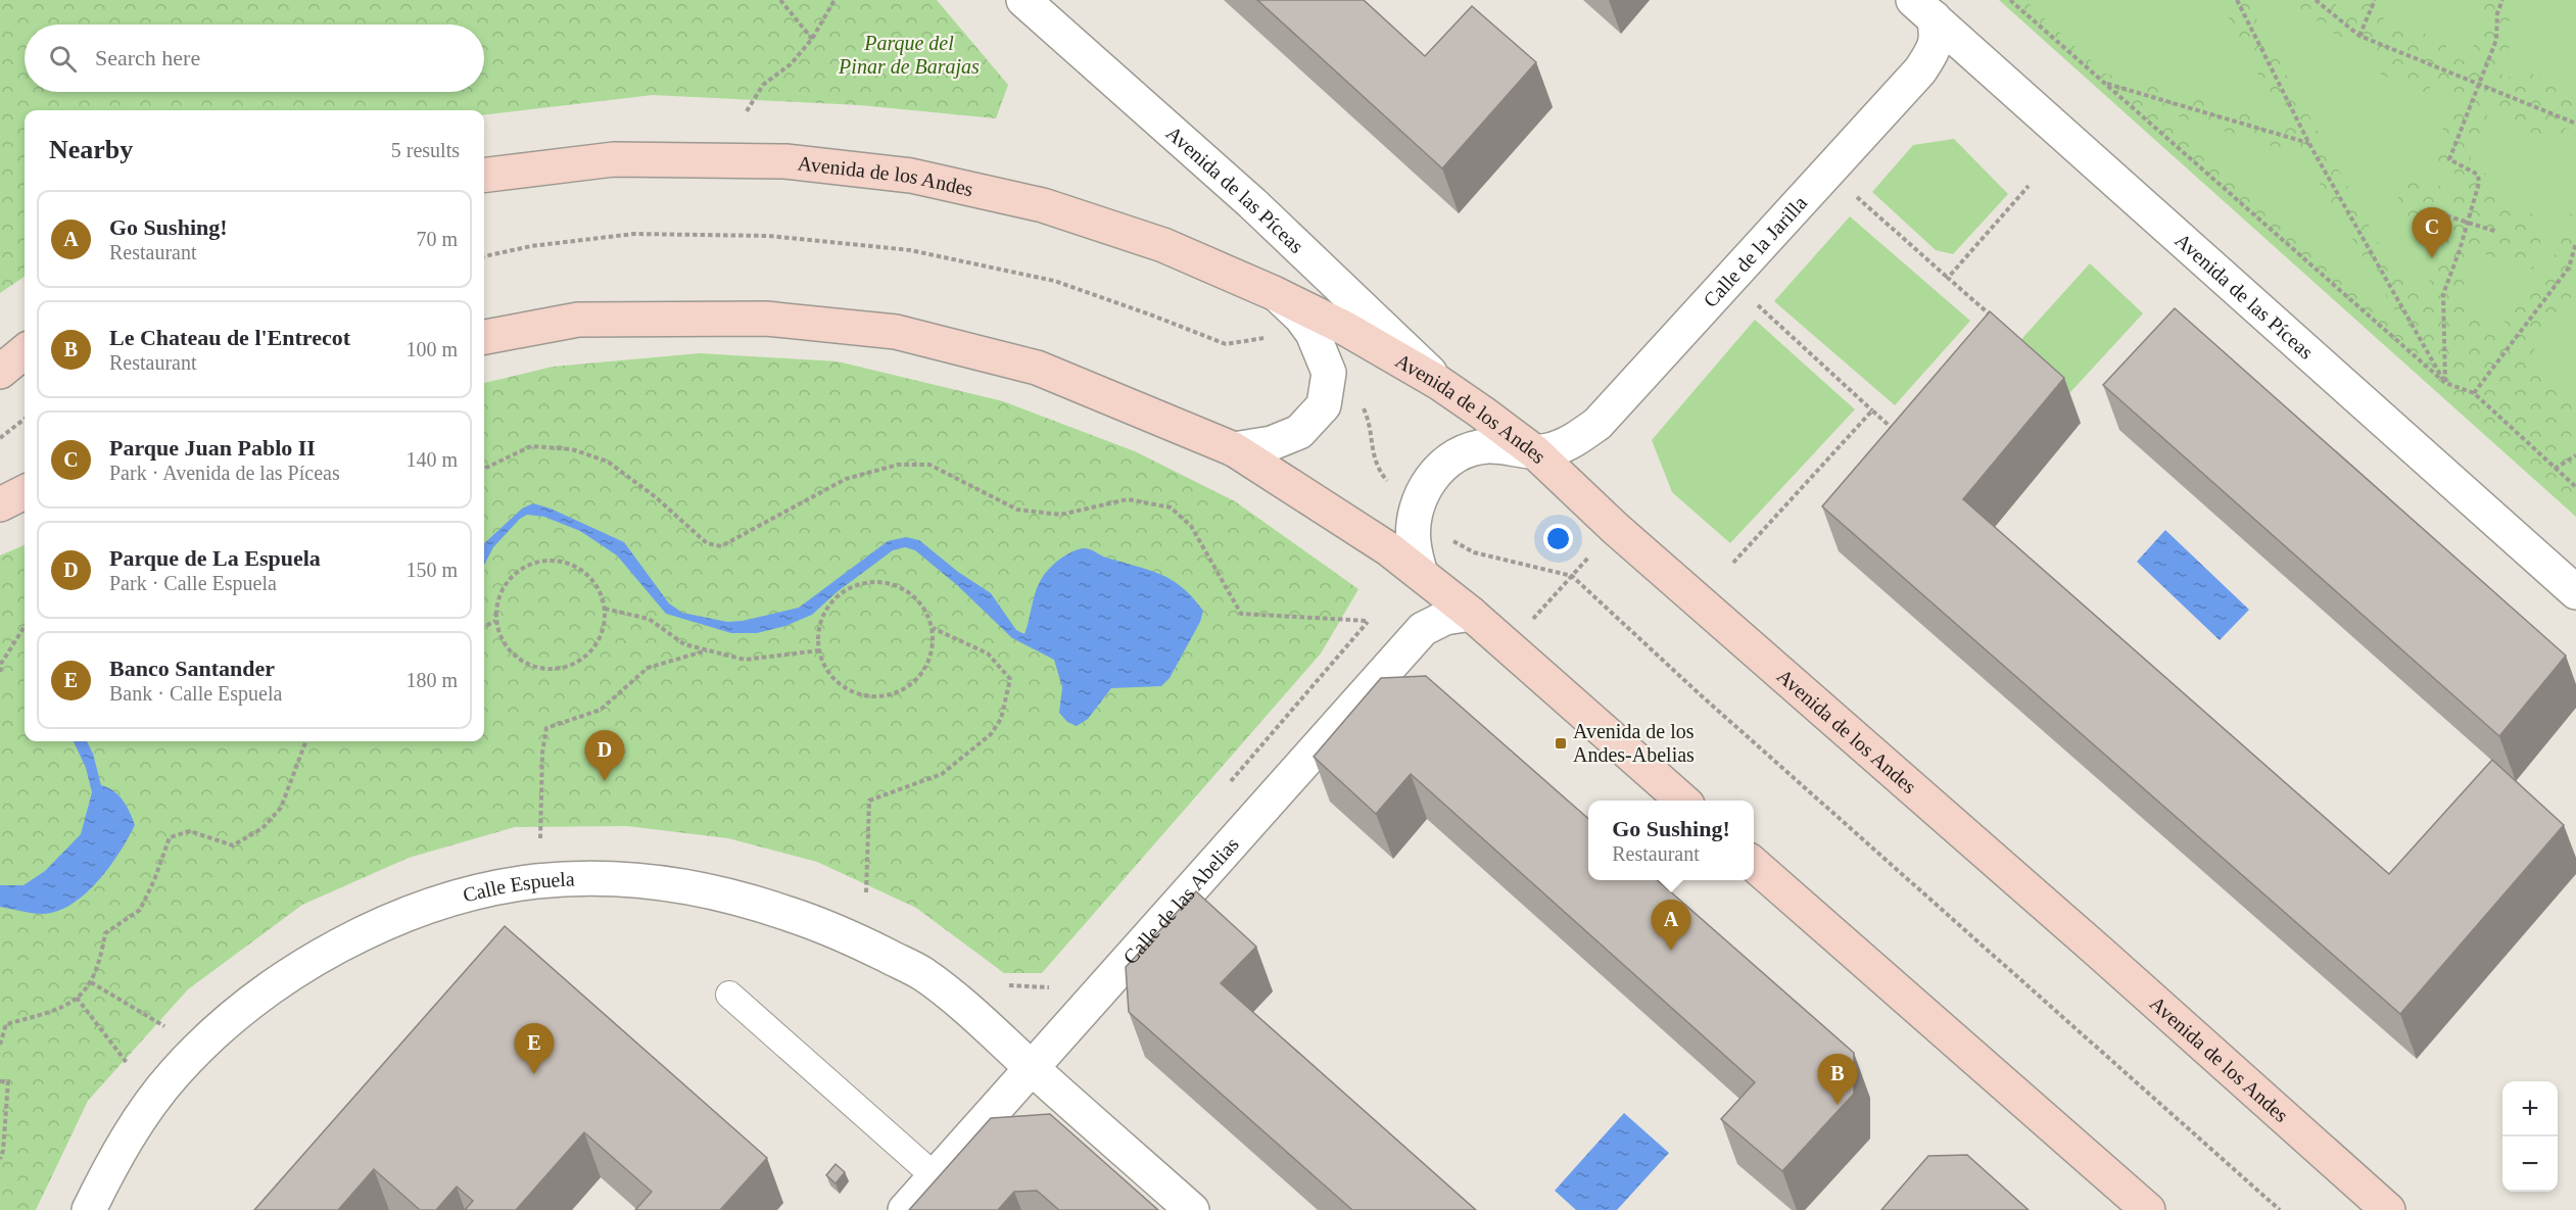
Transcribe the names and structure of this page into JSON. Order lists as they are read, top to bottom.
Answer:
{
  "streets": {
    "main road": ["Avenida de los Andes"],
    "street": [
      "Avenida de las Píceas",
      "Calle de la Jarilla",
      "Calle Espuela",
      "Calle de las Abelias"
    ]
  },
  "crossings": [
    ["Avenida de los Andes", "Avenida de las Píceas"],
    ["Avenida de los Andes", "Calle de la Jarilla"],
    ["Avenida de las Píceas", "Calle de la Jarilla"],
    ["Calle Espuela", "Calle de las Abelias"]
  ],
  "parks": ["Parque del Pinar de Barajas"],
  "places": {
    "transit": ["Avenida de los Andes-Abelias"]
  },
  "page": {
    "search": "Search here",
    "heading": ["Nearby", "5 results"],
    "list": [
      {
        "mark": "A",
        "name": "Go Sushing!",
        "note": "Restaurant",
        "value": "70 m"
      },
      {
        "mark": "B",
        "name": "Le Chateau de l'Entrecot",
        "note": "Restaurant",
        "value": "100 m"
      },
      {
        "mark": "C",
        "name": "Parque Juan Pablo II",
        "note": "Park · Avenida de las Píceas",
        "value": "140 m"
      },
      {
        "mark": "D",
        "name": "Parque de La Espuela",
        "note": "Park · Calle Espuela",
        "value": "150 m"
      },
      {
        "mark": "E",
        "name": "Banco Santander",
        "note": "Bank · Calle Espuela",
        "value": "180 m"
      }
    ],
    "pins": [
      "C",
      "D",
      "A",
      "E",
      "B"
    ],
    "popup": ["Go Sushing!", "Restaurant"],
    "map_buttons": ["+", "−"]
  }
}
